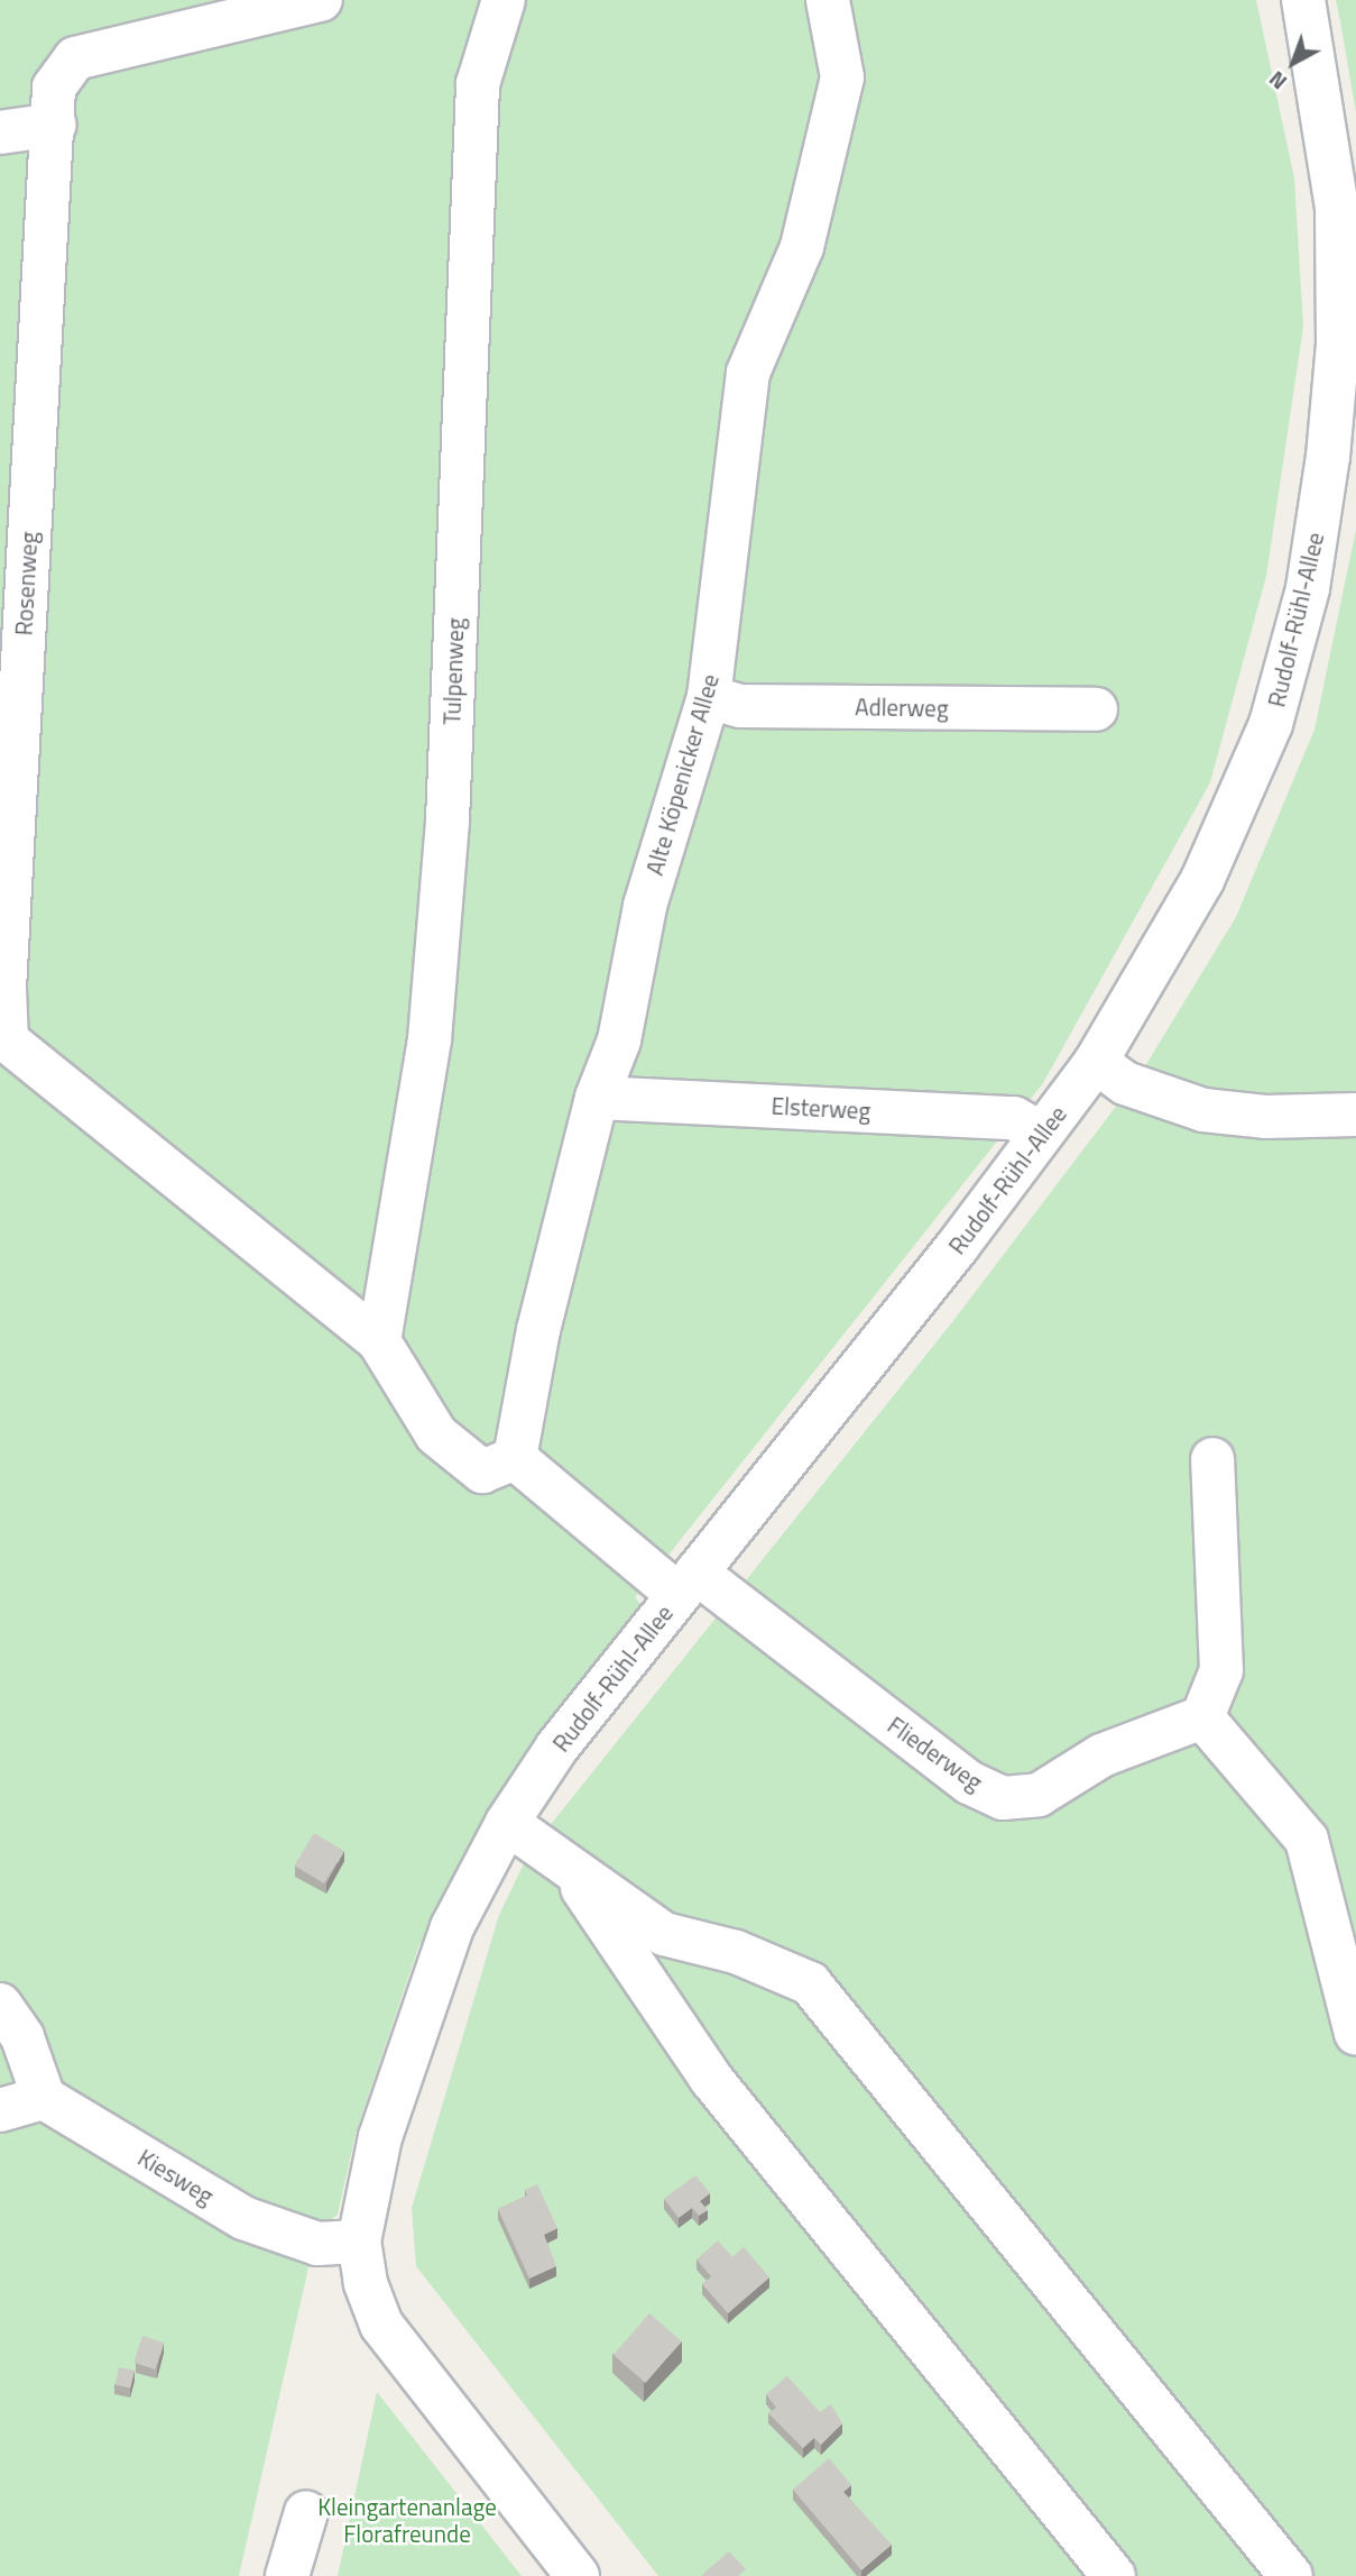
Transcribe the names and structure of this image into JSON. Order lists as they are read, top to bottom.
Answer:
{
  "streets": {
    "street": [
      "Rosenweg",
      "Rudolf-Rühl-Allee",
      "Tulpenweg",
      "Adlerweg",
      "Alte Köpenicker Allee",
      "Elsterweg",
      "Fliederweg",
      "Kiesweg"
    ]
  },
  "crossings": [
    ["Rudolf-Rühl-Allee", "Elsterweg"],
    ["Rudolf-Rühl-Allee", "Fliederweg"],
    ["Rudolf-Rühl-Allee", "Kiesweg"],
    ["Adlerweg", "Alte Köpenicker Allee"],
    ["Alte Köpenicker Allee", "Elsterweg"],
    ["Alte Köpenicker Allee", "Fliederweg"]
  ],
  "parks": ["Kleingartenanlage Florafreunde"],
  "north": "bottom left"
}
